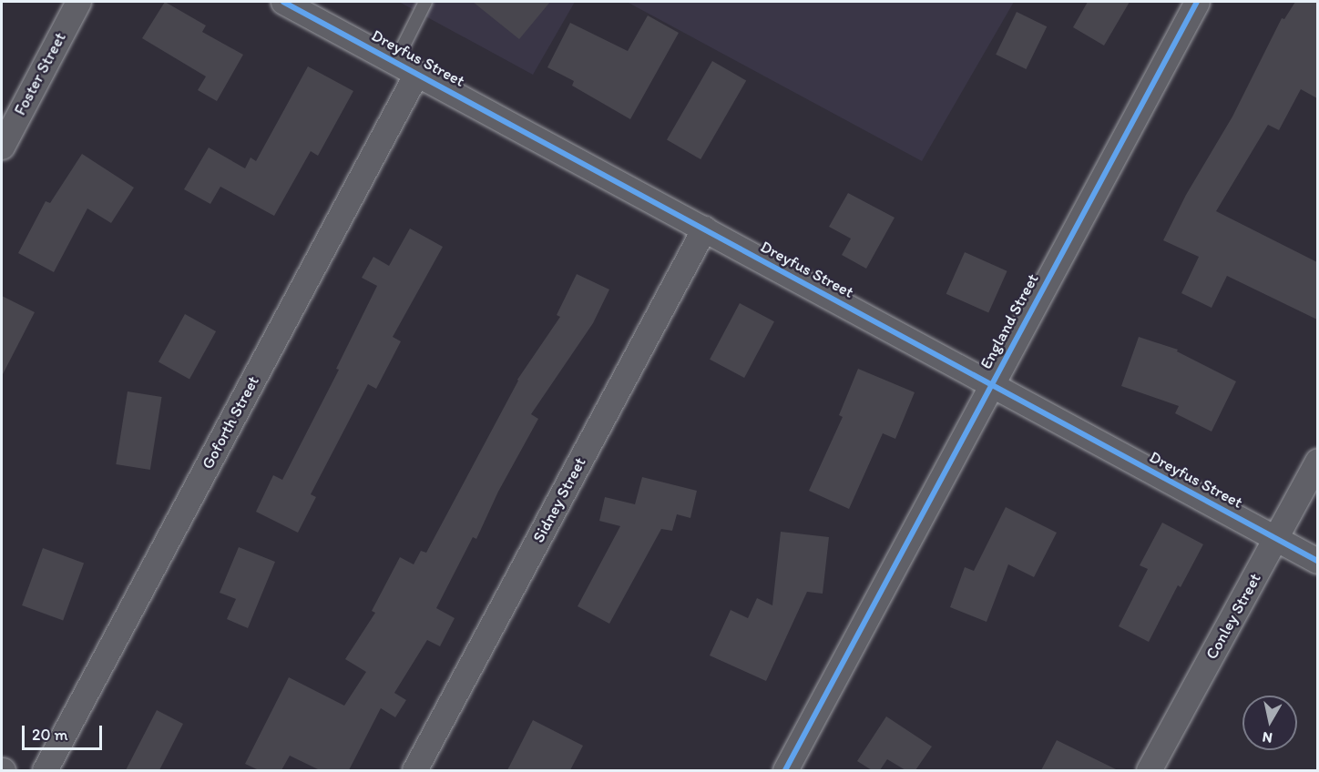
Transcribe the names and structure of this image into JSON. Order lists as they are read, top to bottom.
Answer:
{
  "streets": {
    "street": [
      "Dreyfus Street",
      "Foster Street",
      "England Street",
      "Goforth Street",
      "Sidney Street",
      "Conley Street"
    ]
  },
  "crossings": [
    ["Dreyfus Street", "England Street"],
    ["Dreyfus Street", "Goforth Street"],
    ["Dreyfus Street", "Sidney Street"],
    ["Dreyfus Street", "Conley Street"]
  ],
  "scale_bar": "20 m",
  "north": "bottom"
}
